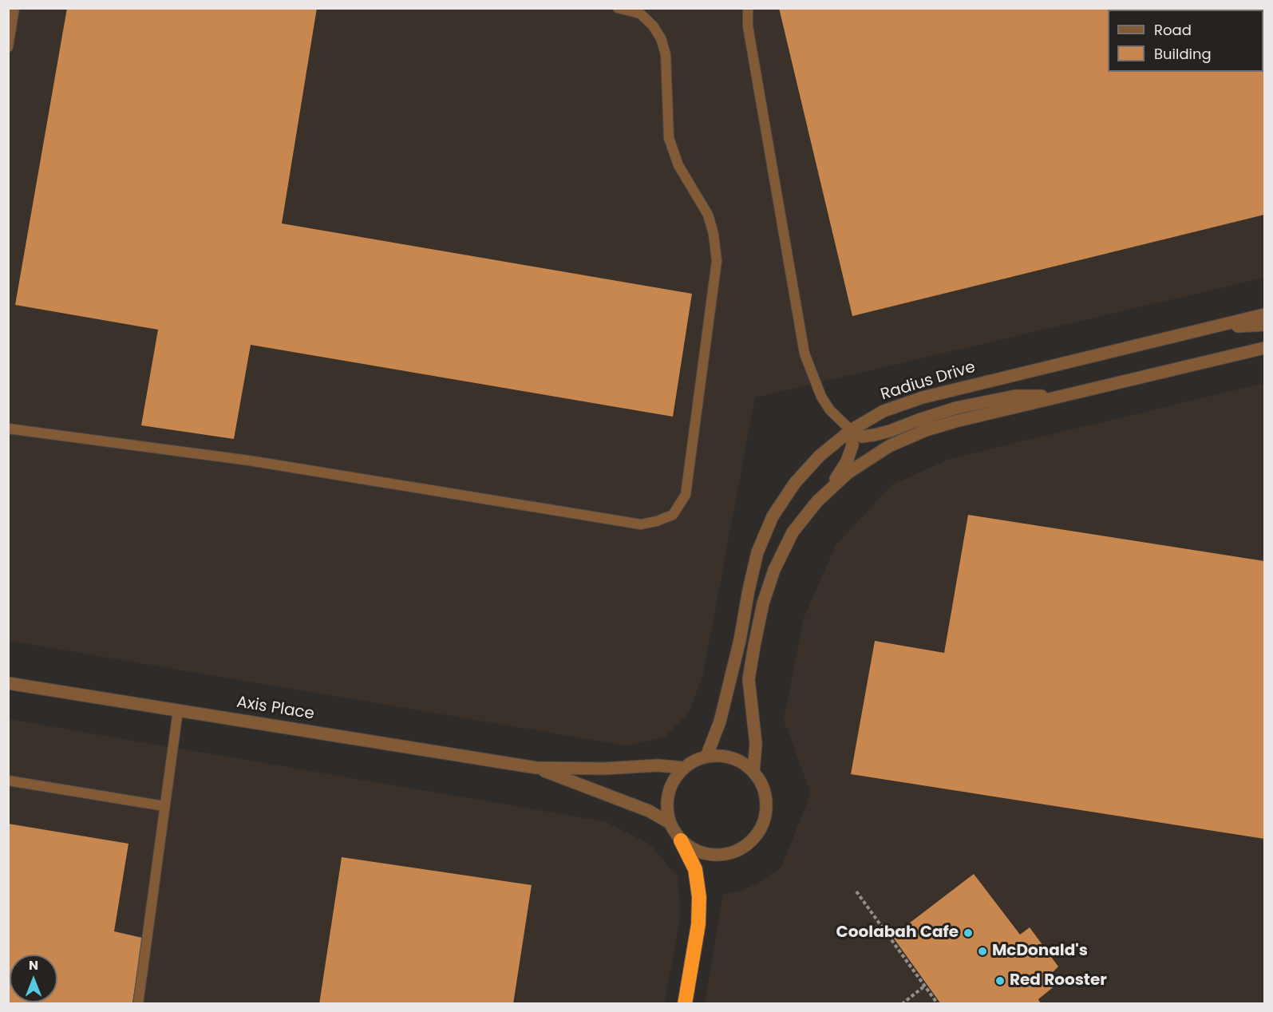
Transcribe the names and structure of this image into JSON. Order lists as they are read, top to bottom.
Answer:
{
  "streets": {
    "street": ["Radius Drive", "Axis Place"]
  },
  "crossings": [
    ["Radius Drive", "Axis Place"]
  ],
  "places": ["Coolabah Cafe", "McDonald's", "Red Rooster"],
  "legend": ["Road", "Building"],
  "north": "top"
}
